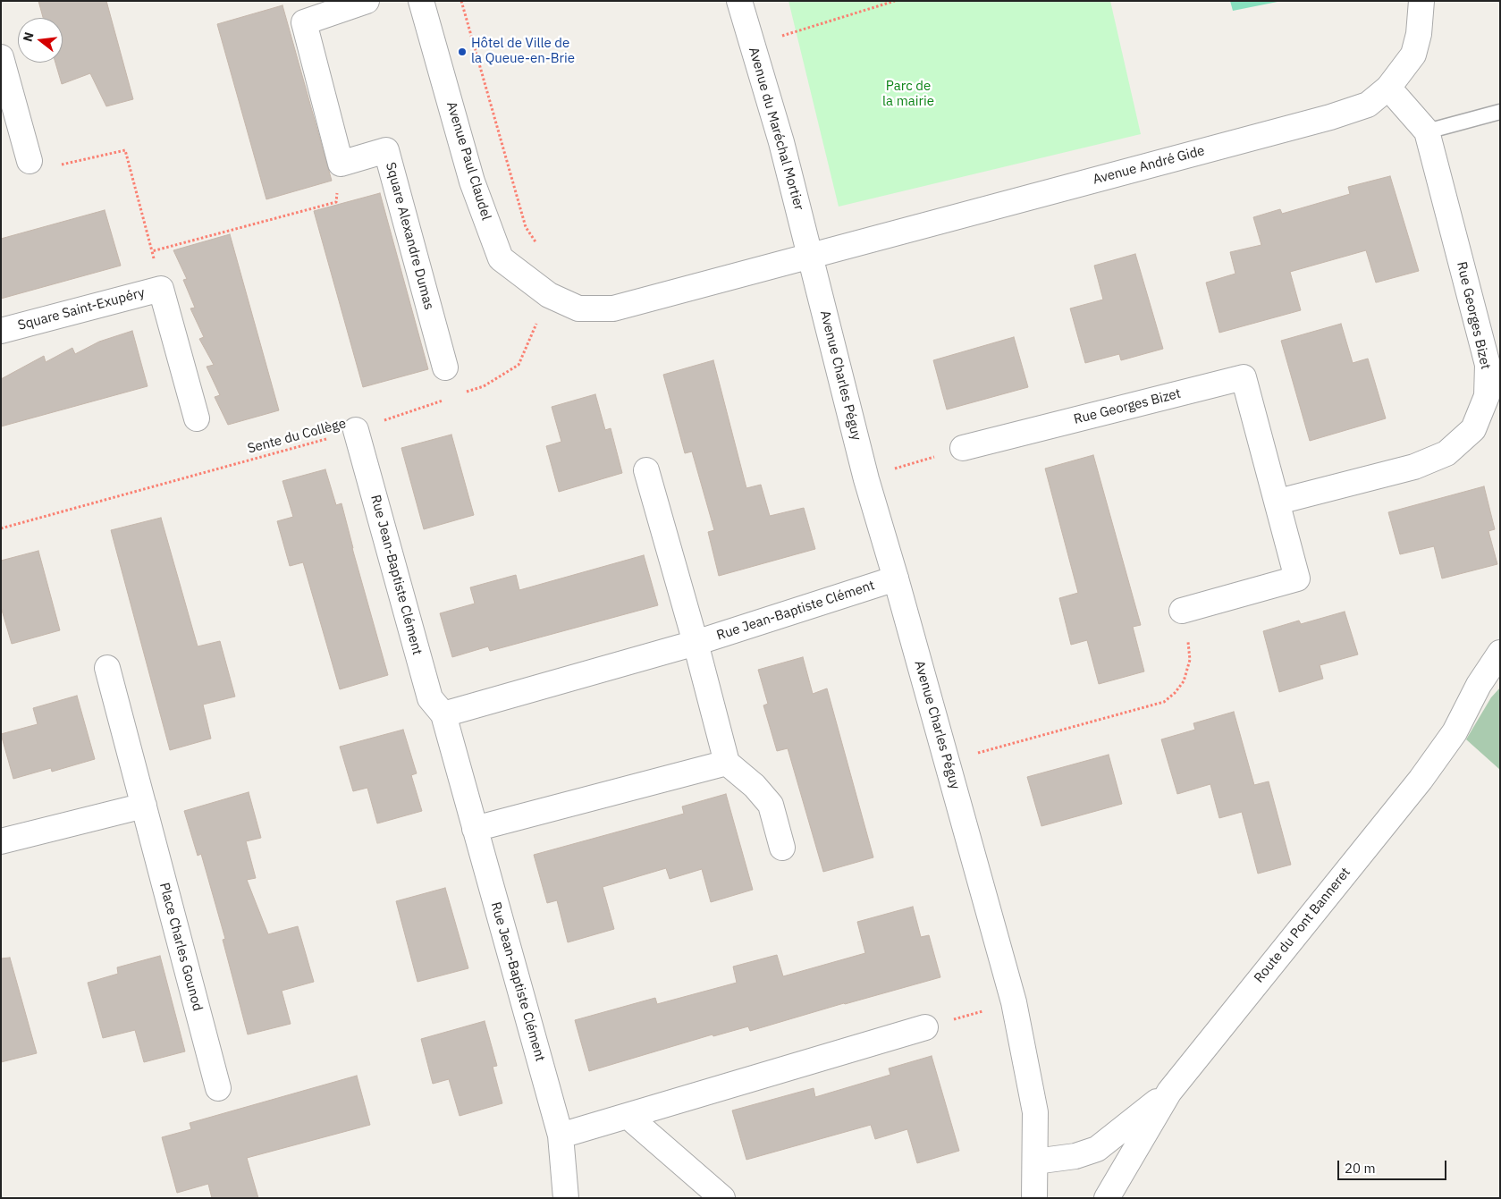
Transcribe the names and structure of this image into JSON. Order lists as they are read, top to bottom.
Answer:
{
  "streets": {
    "street": [
      "Avenue du Maréchal Mortier",
      "Avenue Paul Claudel",
      "Avenue André Gide",
      "Square Alexandre Dumas",
      "Square Saint-Exupéry",
      "Rue Georges Bizet",
      "Avenue Charles Péguy",
      "Rue Jean-Baptiste Clément",
      "Route du Pont Banneret",
      "Place Charles Gounod"
    ],
    "path": ["Sente du Collège"]
  },
  "crossings": [
    ["Avenue du Maréchal Mortier", "Avenue Paul Claudel"],
    ["Avenue du Maréchal Mortier", "Avenue André Gide"],
    ["Avenue du Maréchal Mortier", "Avenue Charles Péguy"],
    ["Avenue Paul Claudel", "Avenue André Gide"],
    ["Avenue Paul Claudel", "Avenue Charles Péguy"],
    ["Avenue André Gide", "Rue Georges Bizet"],
    ["Avenue André Gide", "Avenue Charles Péguy"],
    ["Avenue Charles Péguy", "Rue Jean-Baptiste Clément"],
    ["Sente du Collège", "Rue Jean-Baptiste Clément"]
  ],
  "parks": ["Parc de la mairie"],
  "places": ["Hôtel de Ville de la Queue-en-Brie"],
  "scale_bar": "20 m",
  "north": "left"
}
